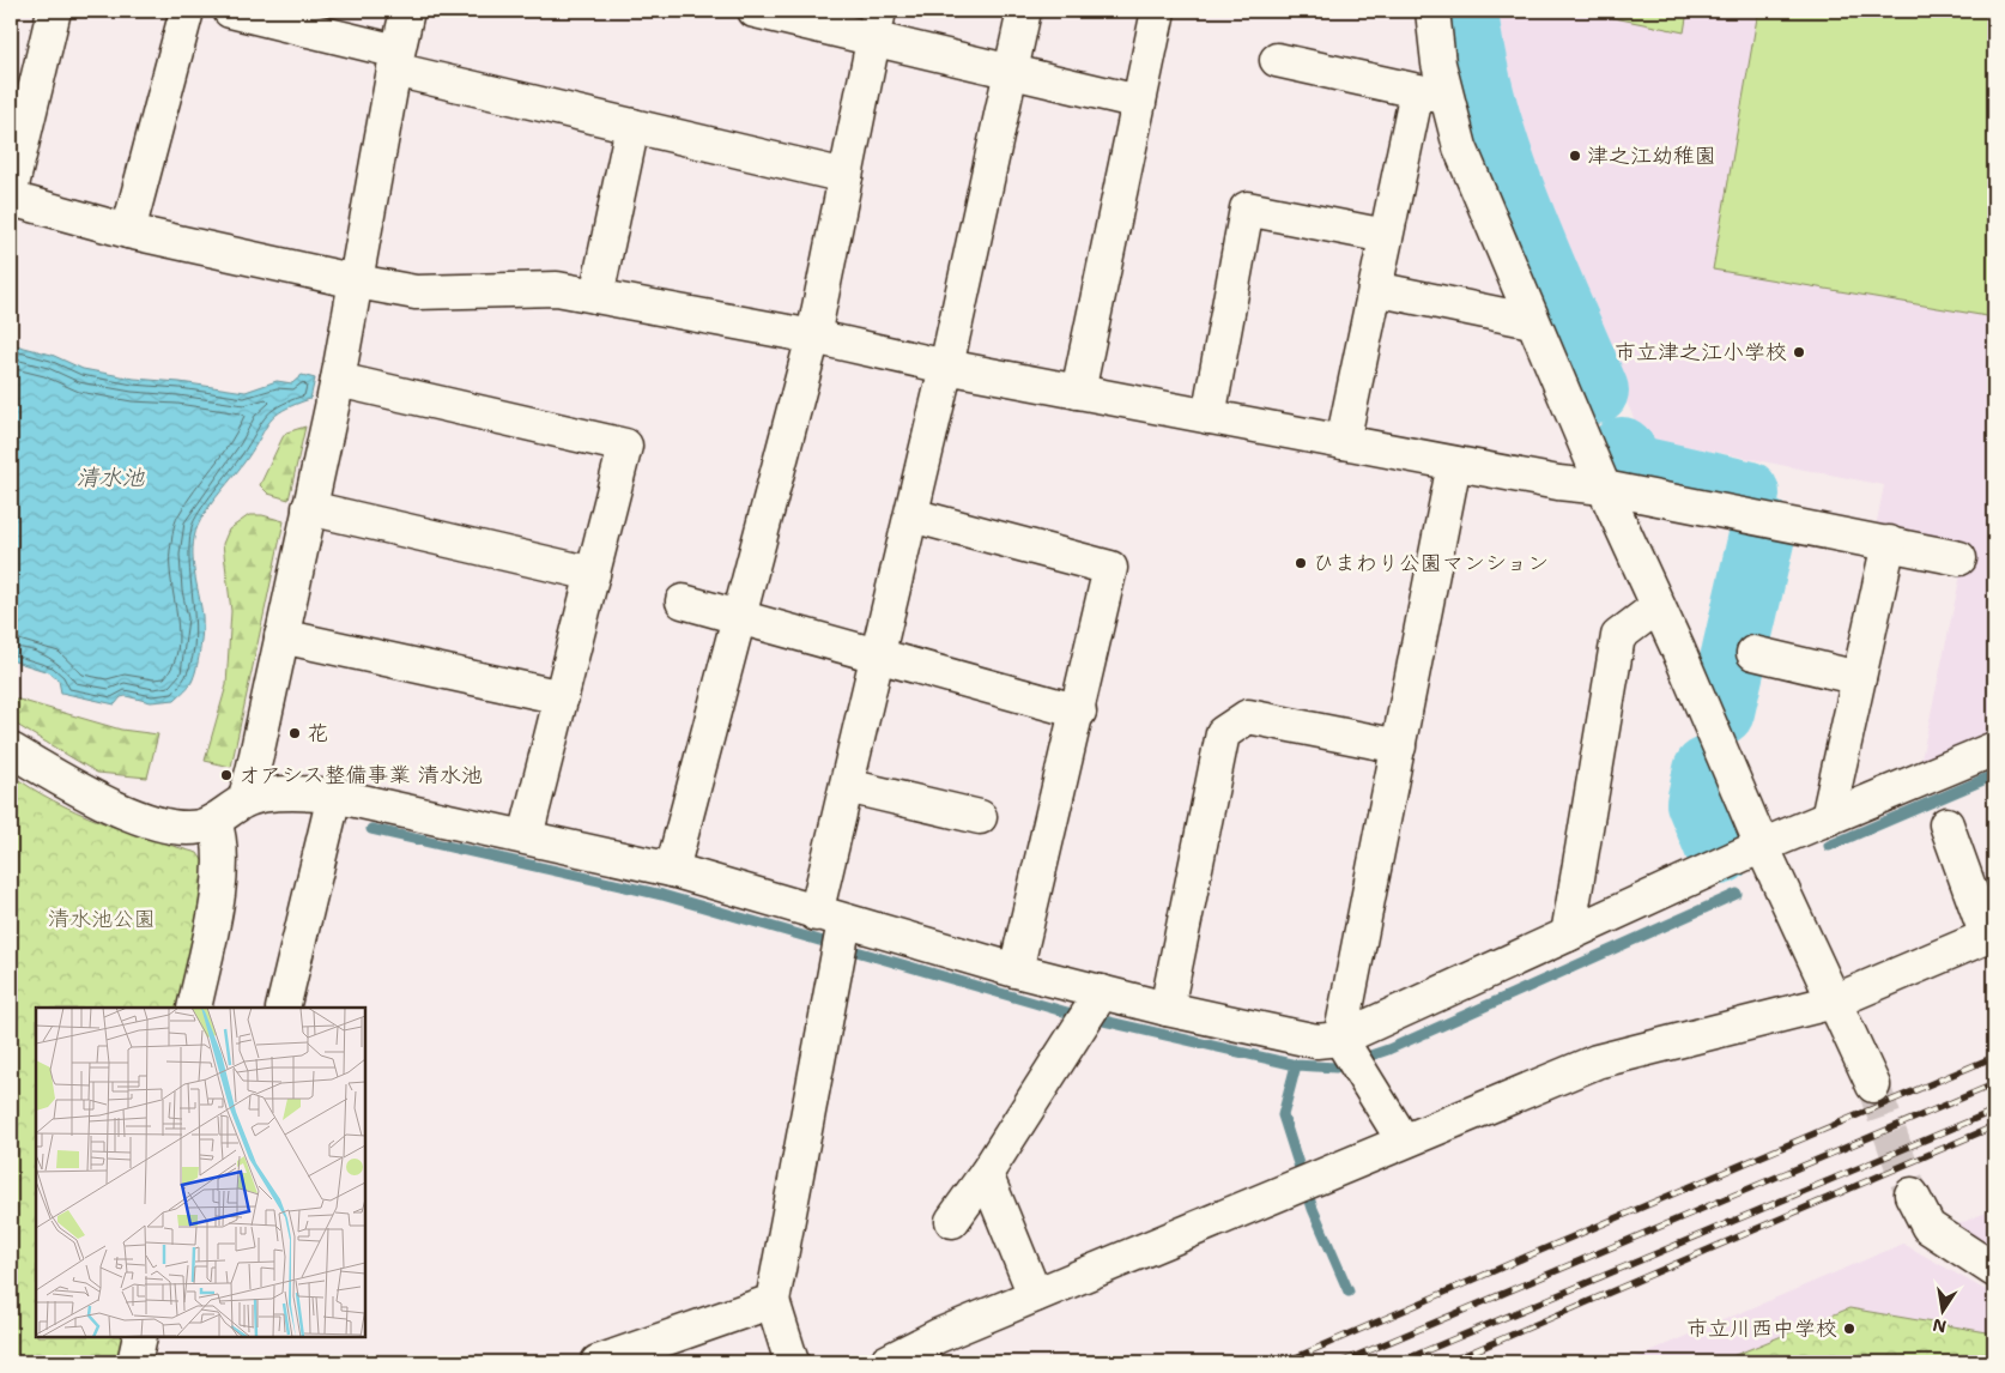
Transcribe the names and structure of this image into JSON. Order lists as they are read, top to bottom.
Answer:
{
  "water": ["清水池"],
  "parks": ["清水池公園"],
  "places": [
    "津之江幼稚園",
    "市立津之江小学校",
    "ひまわり公園マンション",
    "花",
    "オアシス整備事業 清水池",
    "市立川西中学校"
  ],
  "north": "bottom"
}
